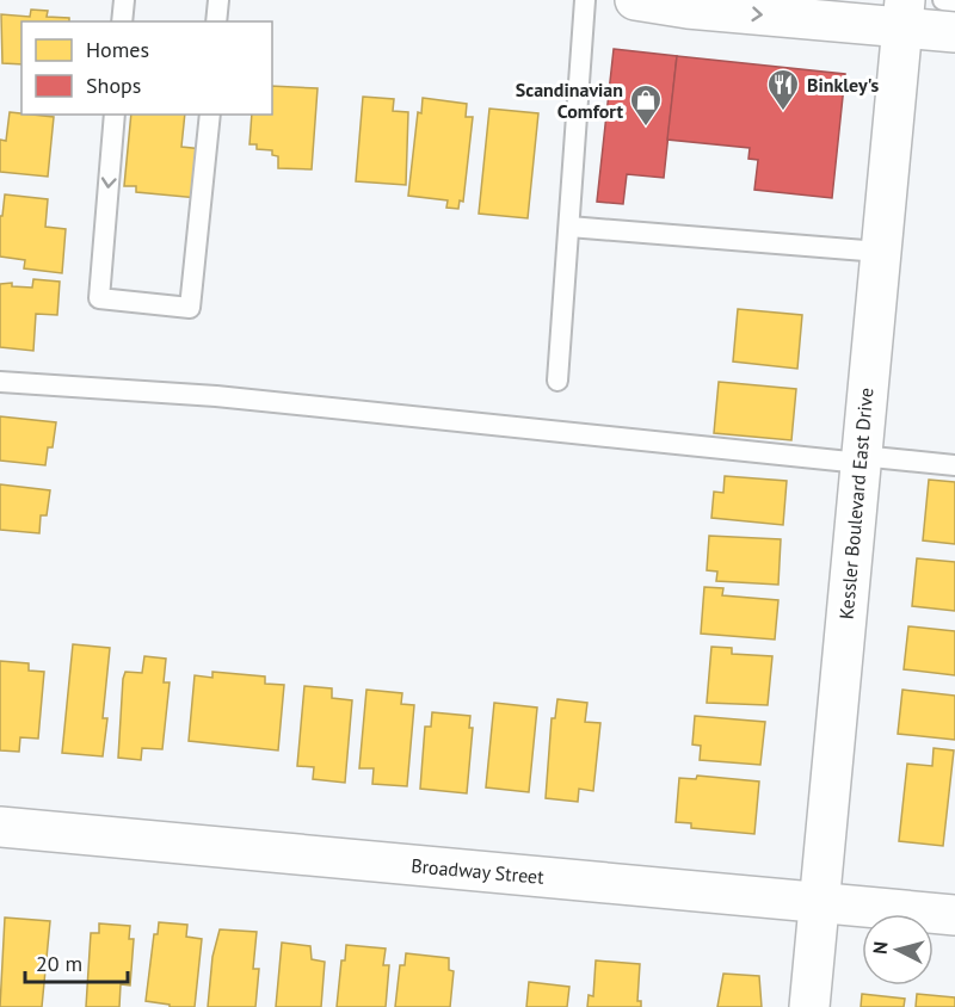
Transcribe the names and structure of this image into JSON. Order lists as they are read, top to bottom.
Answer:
{
  "streets": {
    "main road": ["Kessler Boulevard East Drive", "Broadway Street"]
  },
  "crossings": [
    ["Kessler Boulevard East Drive", "Broadway Street"]
  ],
  "places": {
    "restaurant": ["Binkley's"],
    "shop": ["Scandinavian Comfort"]
  },
  "legend": ["Homes", "Shops"],
  "scale_bar": "20 m",
  "north": "left"
}
